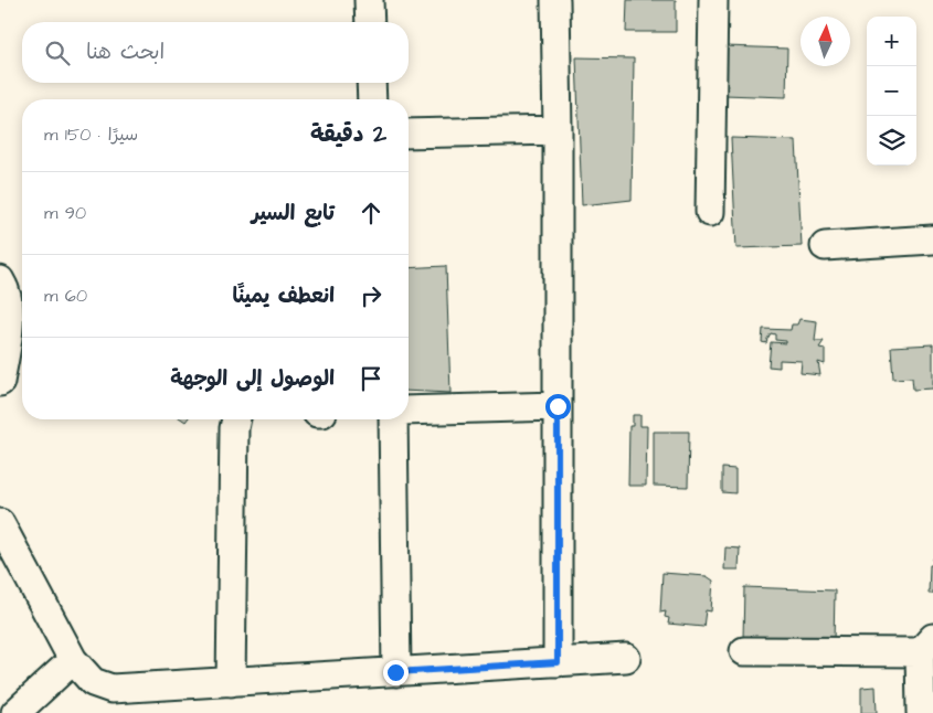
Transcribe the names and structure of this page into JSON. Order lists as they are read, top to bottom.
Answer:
{
  "north": "top",
  "page": {
    "map_buttons": ["+", "−"],
    "search": "ابحث هنا",
    "heading": ["2 دقيقة", "سيرًا · 150 m"],
    "list": [
      ["تابع السير", "90 m"],
      ["انعطف يمينًا", "60 m"],
      "الوصول إلى الوجهة"
    ]
  }
}
